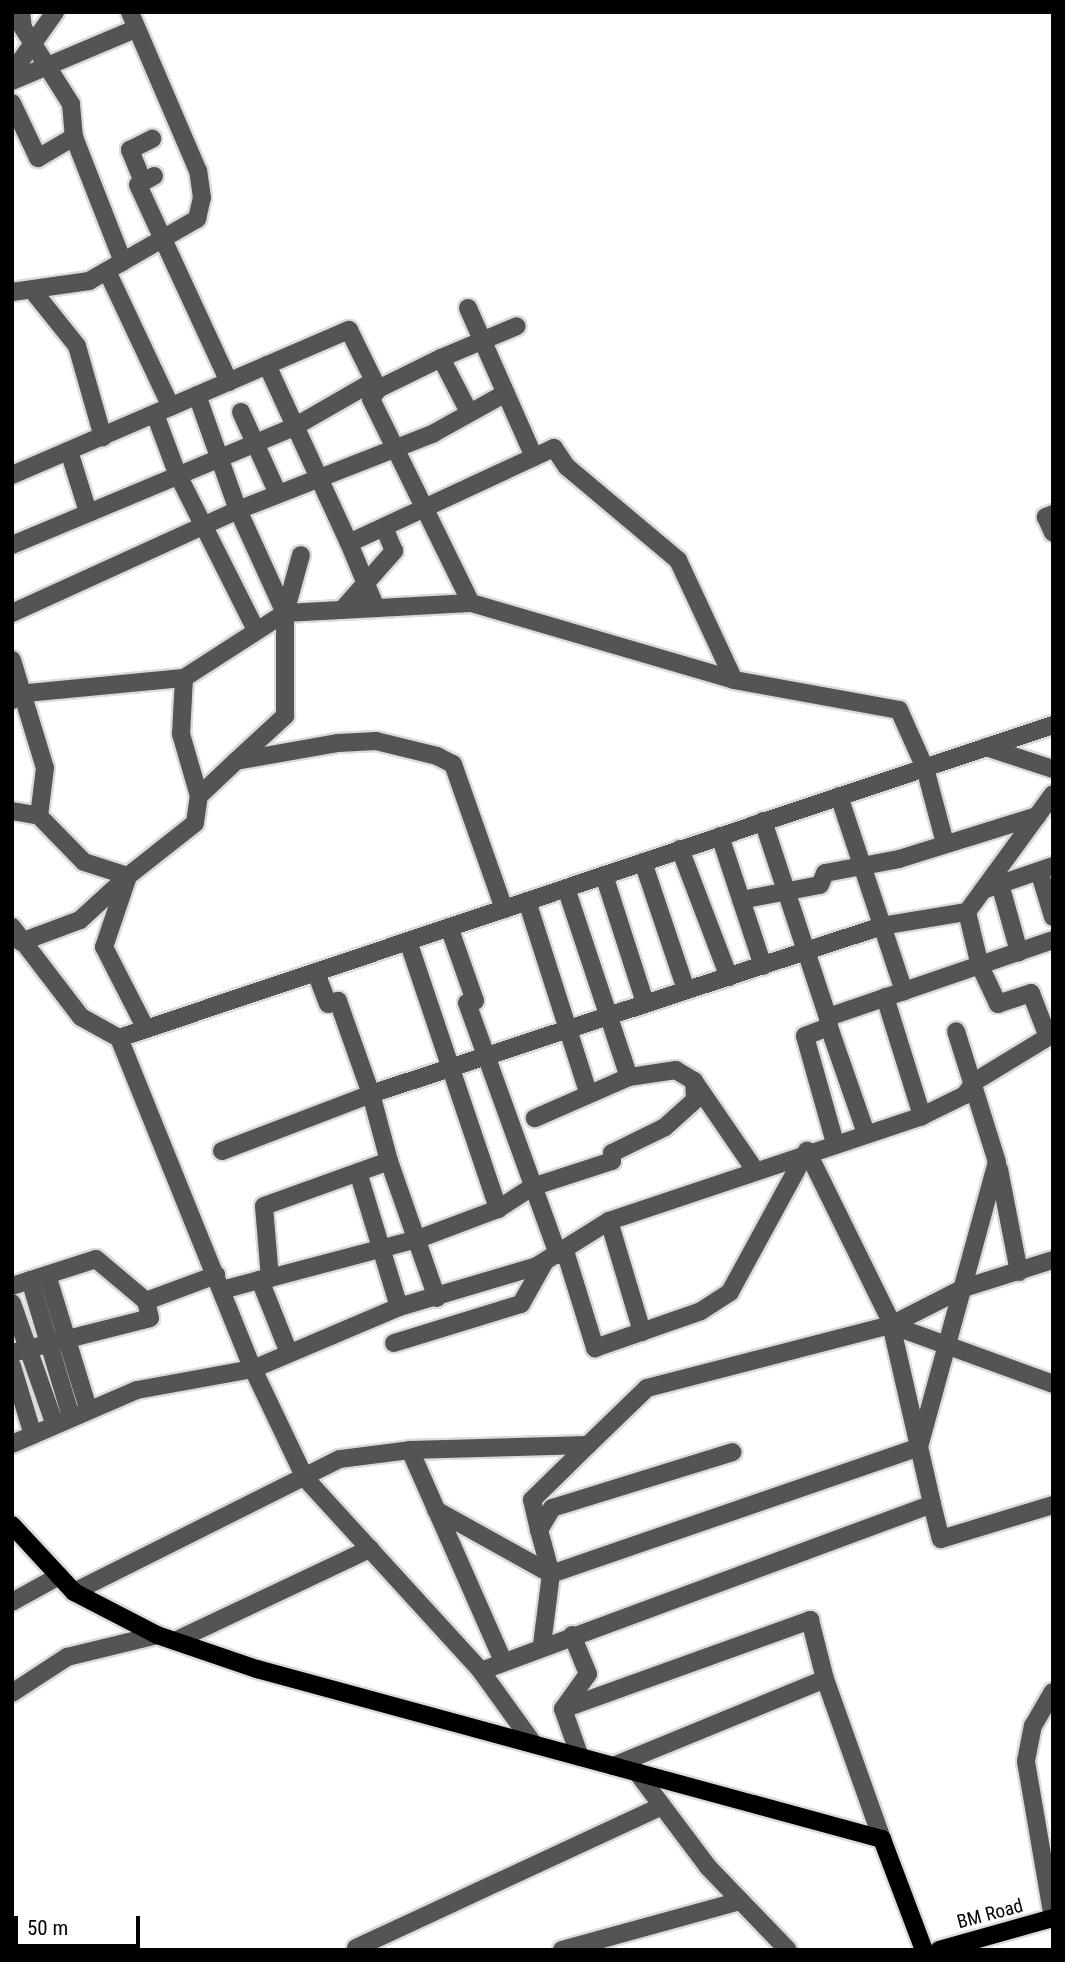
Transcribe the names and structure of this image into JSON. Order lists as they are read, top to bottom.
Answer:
{
  "streets": {
    "main road": ["BM Road"]
  },
  "scale_bar": "50 m"
}
